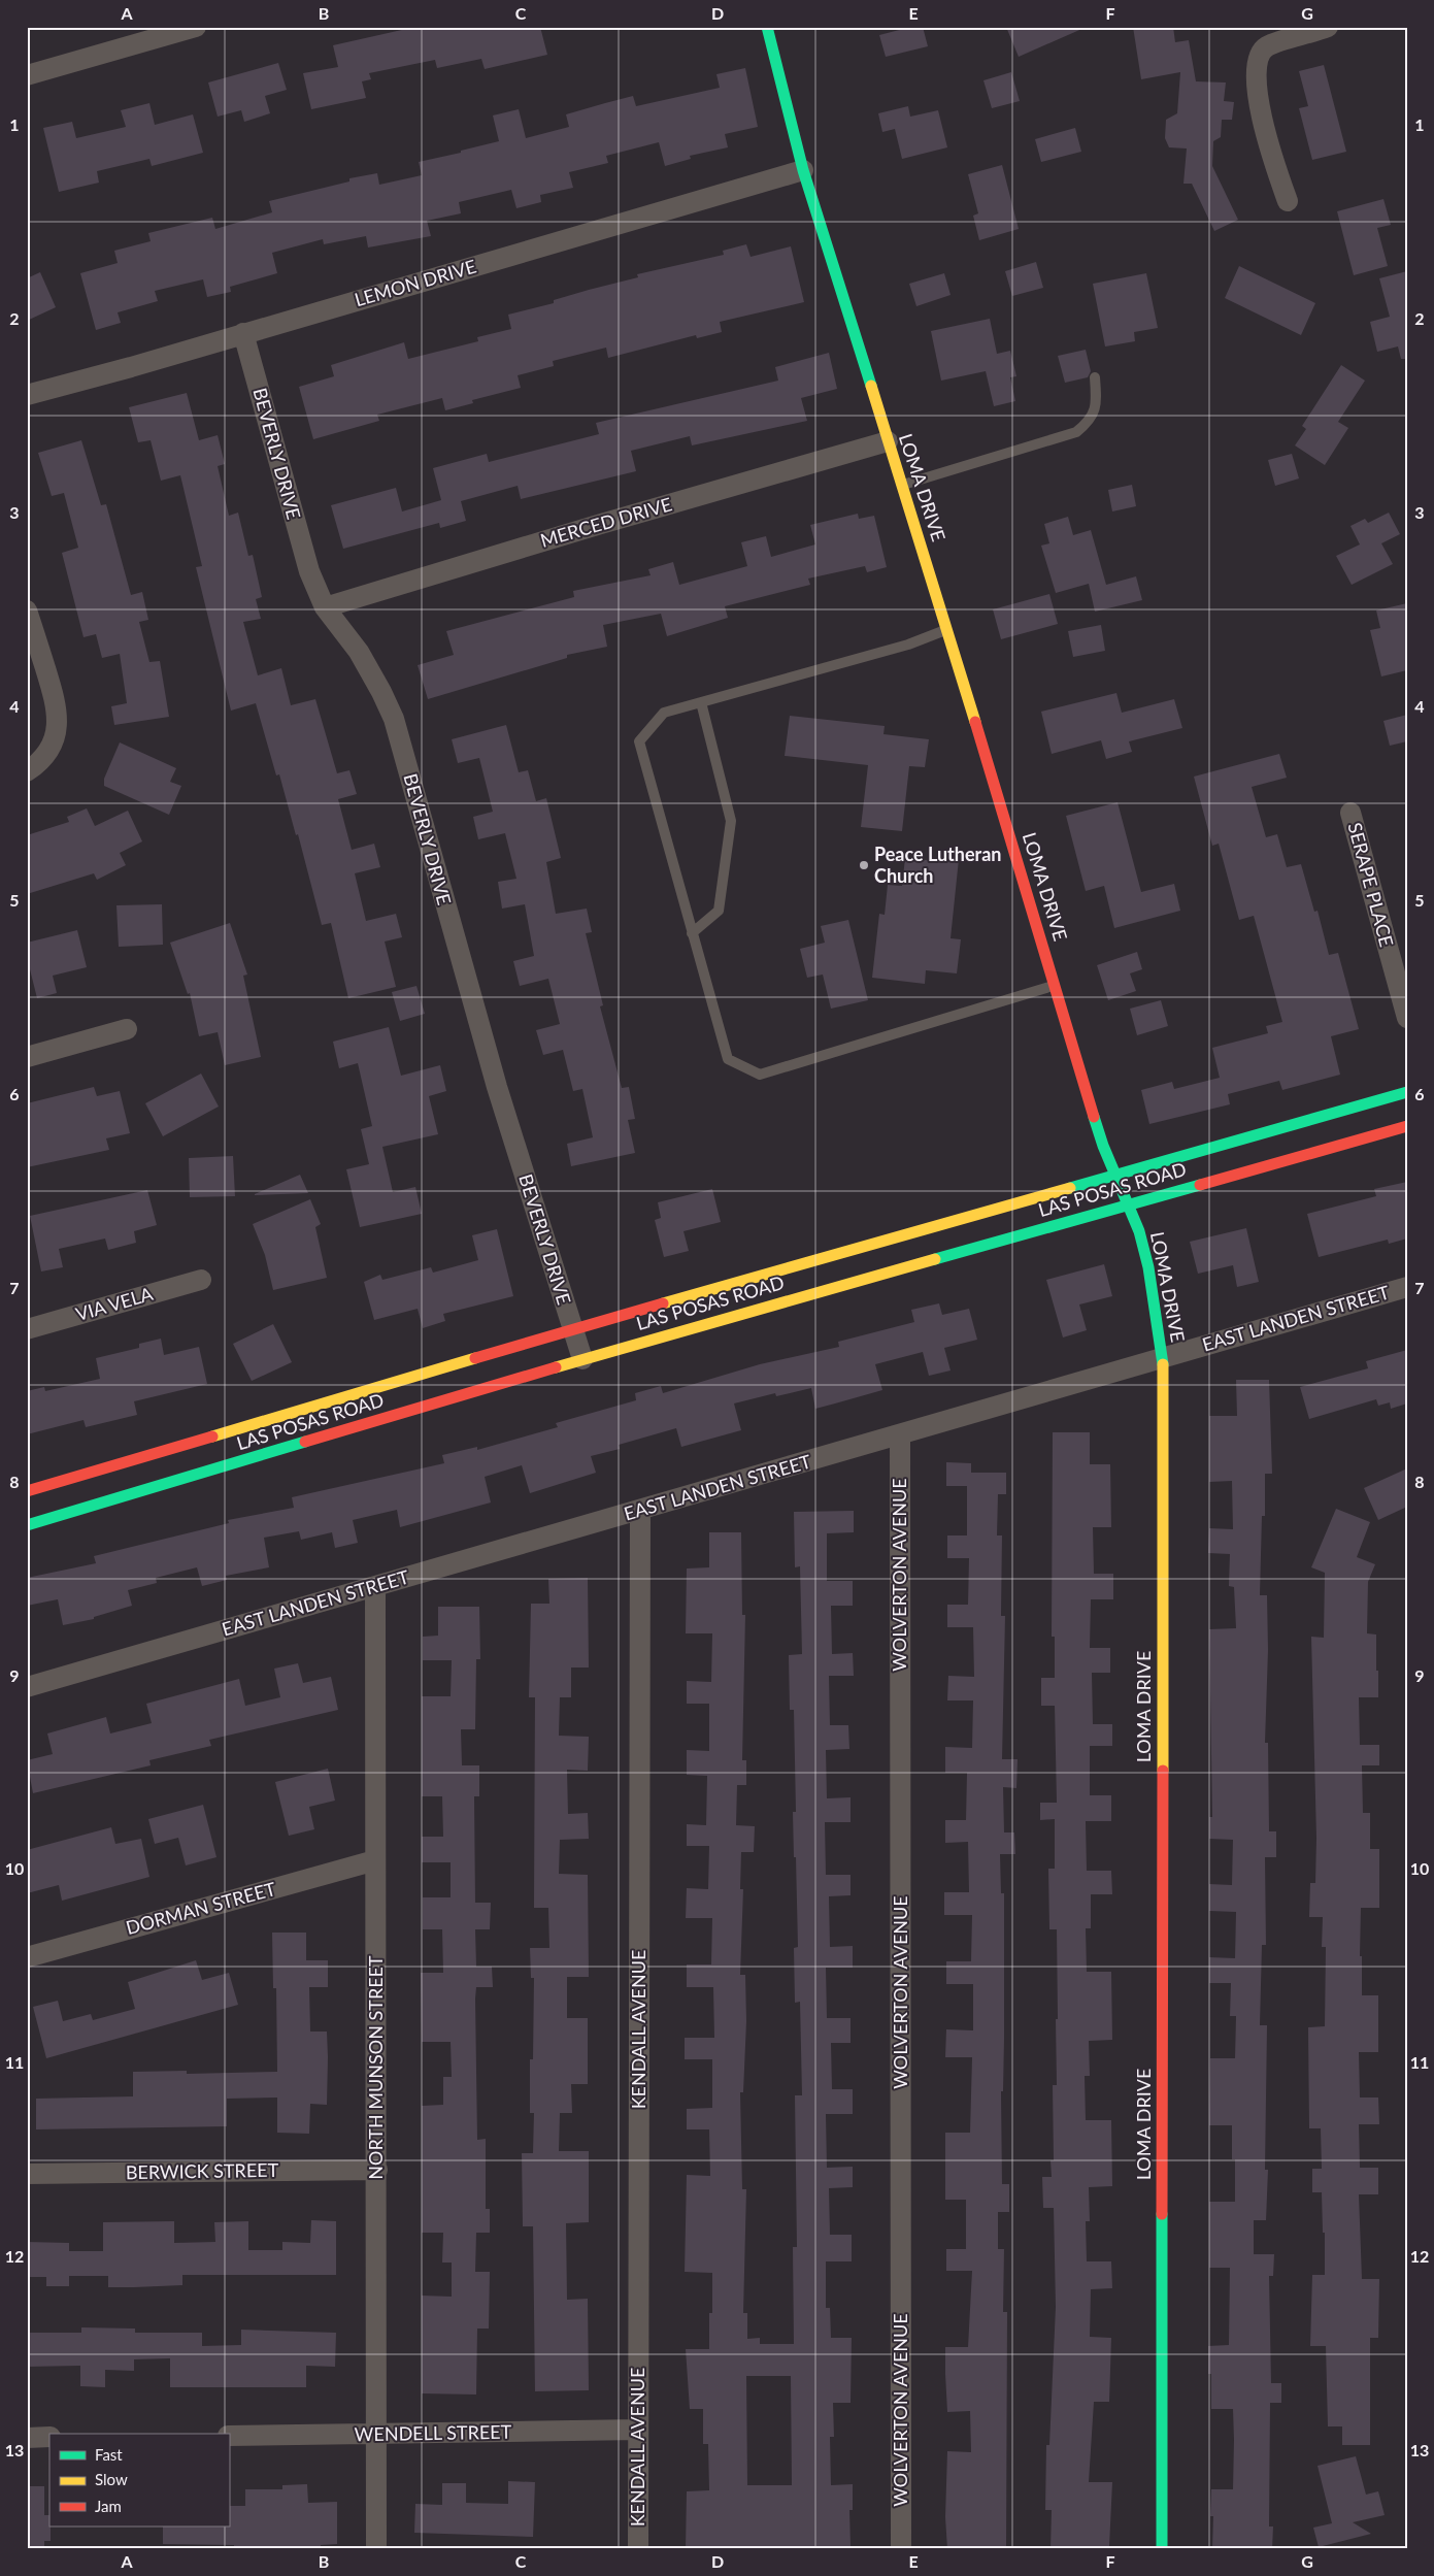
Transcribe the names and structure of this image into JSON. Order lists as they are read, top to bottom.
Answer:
{
  "streets": {
    "main road": ["LOMA DRIVE", "LAS POSAS ROAD"],
    "street": [
      "LEMON DRIVE",
      "BEVERLY DRIVE",
      "MERCED DRIVE",
      "SERAPE PLACE",
      "VIA VELA",
      "EAST LANDEN STREET",
      "WOLVERTON AVENUE",
      "DORMAN STREET",
      "KENDALL AVENUE",
      "NORTH MUNSON STREET",
      "BERWICK STREET",
      "WENDELL STREET"
    ]
  },
  "crossings": [
    ["LEMON DRIVE", "BEVERLY DRIVE"],
    ["LEMON DRIVE", "LOMA DRIVE"],
    ["BEVERLY DRIVE", "MERCED DRIVE"],
    ["BEVERLY DRIVE", "LAS POSAS ROAD"],
    ["LOMA DRIVE", "MERCED DRIVE"],
    ["LOMA DRIVE", "LAS POSAS ROAD"],
    ["LOMA DRIVE", "EAST LANDEN STREET"],
    ["EAST LANDEN STREET", "WOLVERTON AVENUE"],
    ["EAST LANDEN STREET", "KENDALL AVENUE"],
    ["EAST LANDEN STREET", "NORTH MUNSON STREET"],
    ["DORMAN STREET", "NORTH MUNSON STREET"],
    ["KENDALL AVENUE", "WENDELL STREET"],
    ["NORTH MUNSON STREET", "BERWICK STREET"],
    ["NORTH MUNSON STREET", "WENDELL STREET"]
  ],
  "places": ["Peace Lutheran Church"],
  "legend": ["Fast", "Slow", "Jam"],
  "grid": {
    "columns": [
      "A",
      "B",
      "C",
      "D",
      "E",
      "F",
      "G"
    ],
    "rows": [
      "1",
      "2",
      "3",
      "4",
      "5",
      "6",
      "7",
      "8",
      "9",
      "10",
      "11",
      "12",
      "13"
    ]
  }
}
